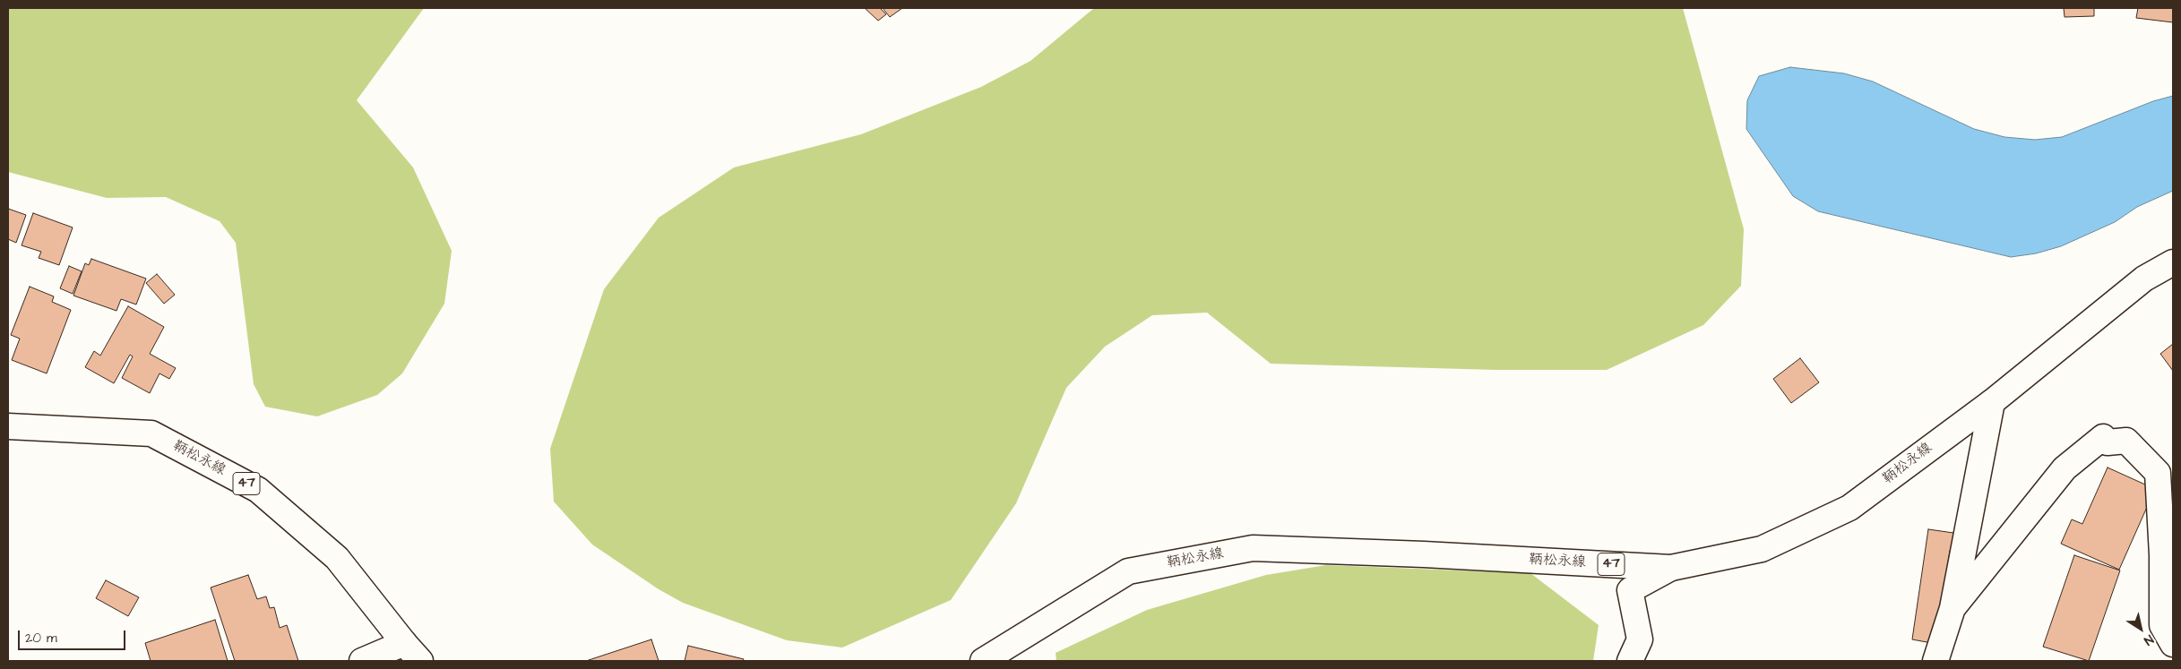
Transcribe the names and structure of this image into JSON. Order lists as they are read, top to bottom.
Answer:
{
  "streets": {
    "main road": ["鞆松永線", "47"]
  },
  "scale_bar": "20 m",
  "north": "bottom right"
}
